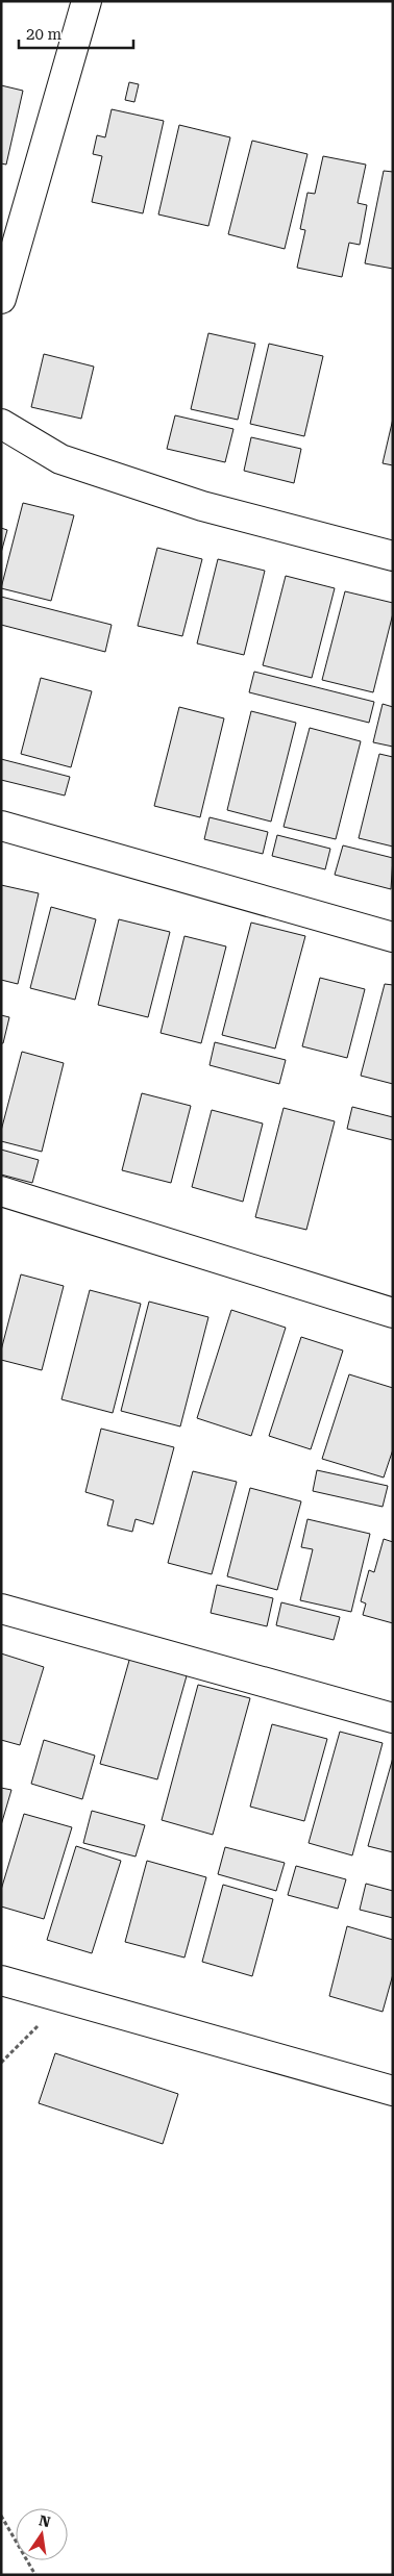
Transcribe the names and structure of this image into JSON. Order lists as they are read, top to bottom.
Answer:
{
  "scale_bar": "20 m",
  "north": "top"
}
